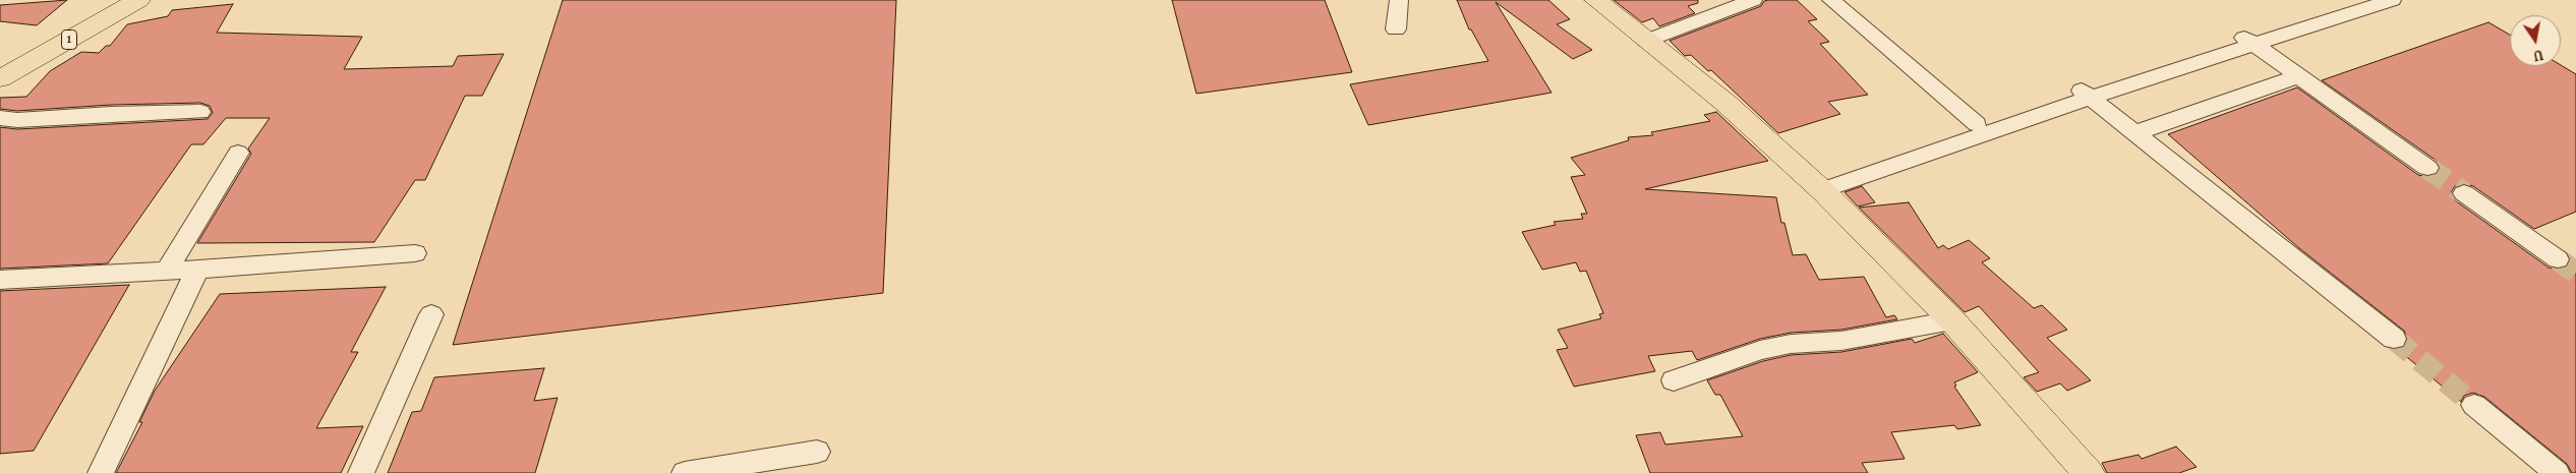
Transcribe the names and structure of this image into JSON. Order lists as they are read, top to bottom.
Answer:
{
  "streets": {
    "main road": ["1"]
  },
  "north": "bottom"
}
